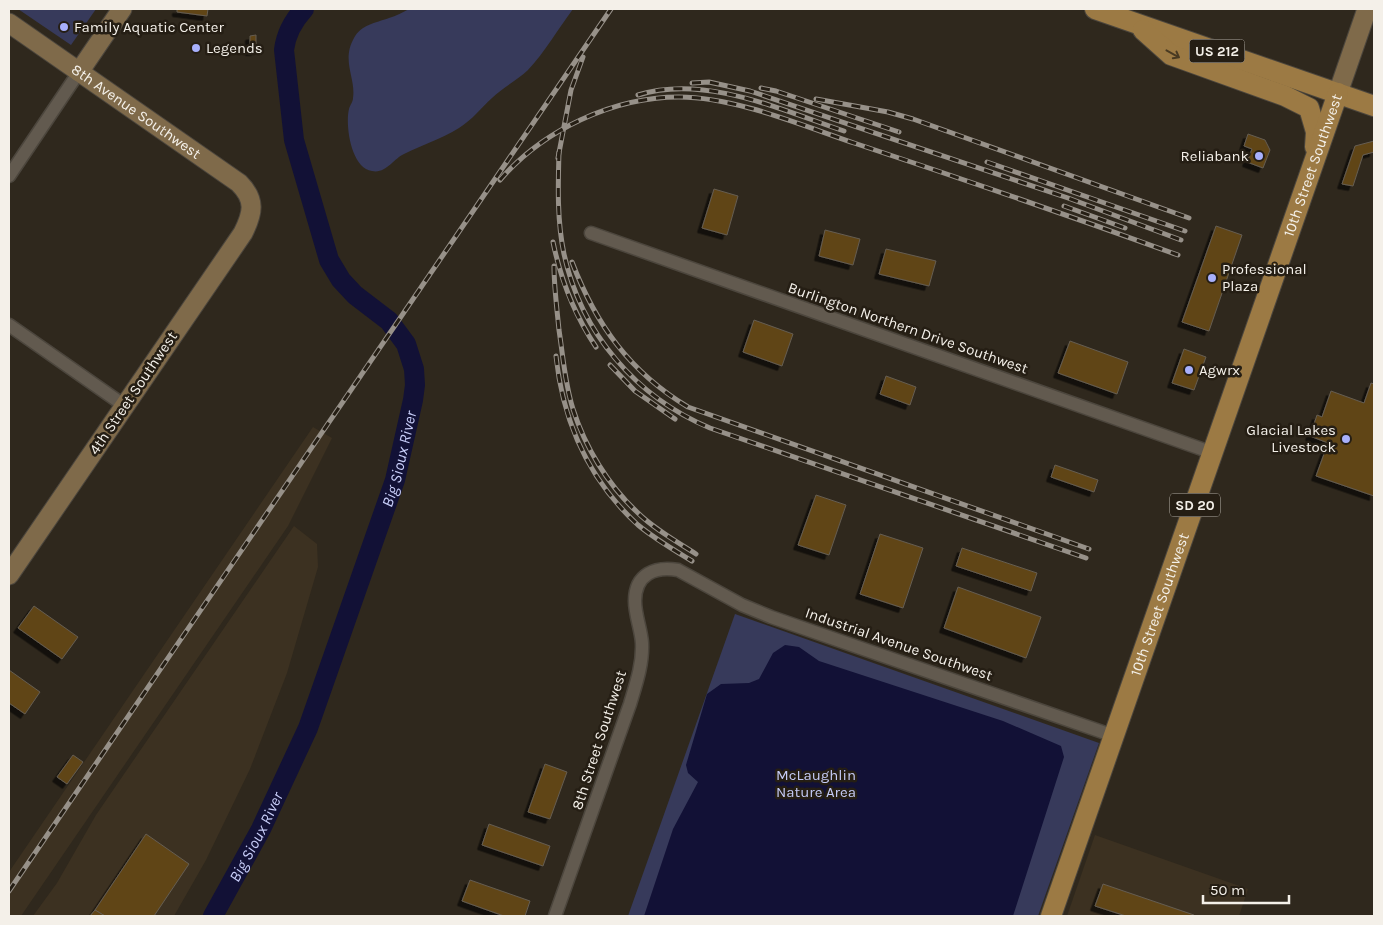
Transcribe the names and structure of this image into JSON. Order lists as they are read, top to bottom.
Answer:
{
  "streets": {
    "main road": ["US 212", "10th Street Southwest", "SD 20"],
    "street": [
      "8th Avenue Southwest",
      "Burlington Northern Drive Southwest",
      "4th Street Southwest",
      "Industrial Avenue Southwest",
      "8th Street Southwest"
    ]
  },
  "crossings": [
    ["US 212", "10th Street Southwest"],
    ["8th Avenue Southwest", "4th Street Southwest"],
    ["10th Street Southwest", "Burlington Northern Drive Southwest"],
    ["10th Street Southwest", "Industrial Avenue Southwest"],
    ["Industrial Avenue Southwest", "8th Street Southwest"]
  ],
  "water": ["Big Sioux River"],
  "parks": ["McLaughlin Nature Area"],
  "places": [
    "Family Aquatic Center",
    "Legends",
    "Reliabank",
    "Professional Plaza",
    "Agwrx",
    "Glacial Lakes Livestock"
  ],
  "scale_bar": "50 m"
}
